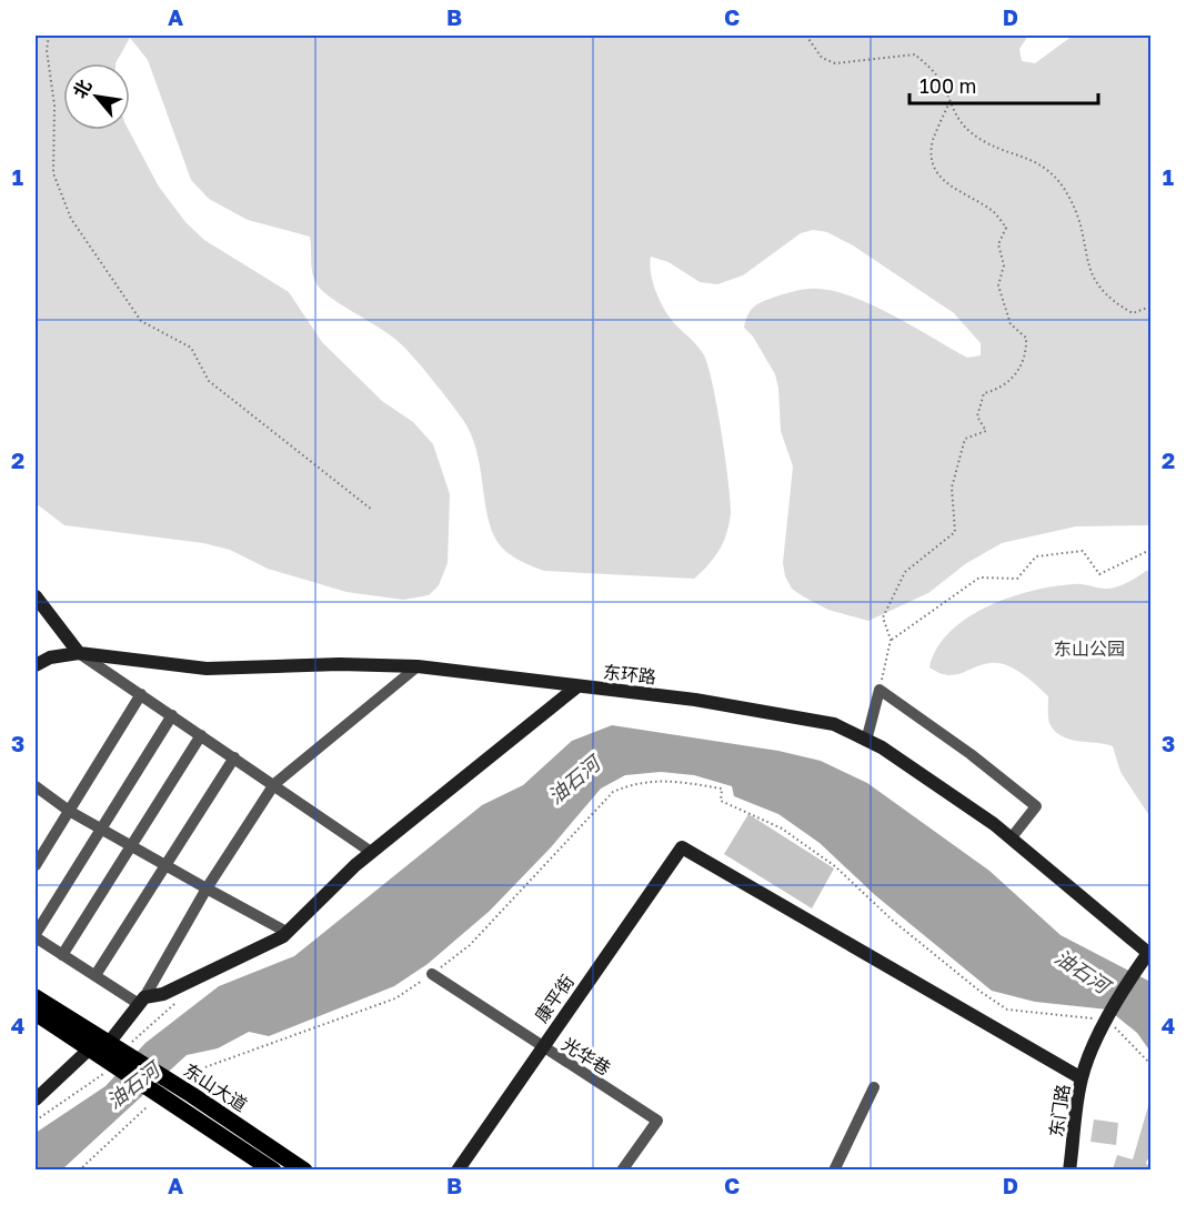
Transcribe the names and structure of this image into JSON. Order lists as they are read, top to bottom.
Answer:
{
  "streets": {
    "main road": ["东山大道"],
    "street": [
      "东环路",
      "康平街",
      "光华巷",
      "东门路"
    ]
  },
  "crossings": [
    ["东环路", "东门路"],
    ["康平街", "光华巷"],
    ["康平街", "东门路"]
  ],
  "water": ["油石河"],
  "parks": ["东山公园"],
  "scale_bar": "100 m",
  "north": "top left",
  "grid": {
    "columns": [
      "A",
      "B",
      "C",
      "D"
    ],
    "rows": [
      "1",
      "2",
      "3",
      "4"
    ]
  }
}
